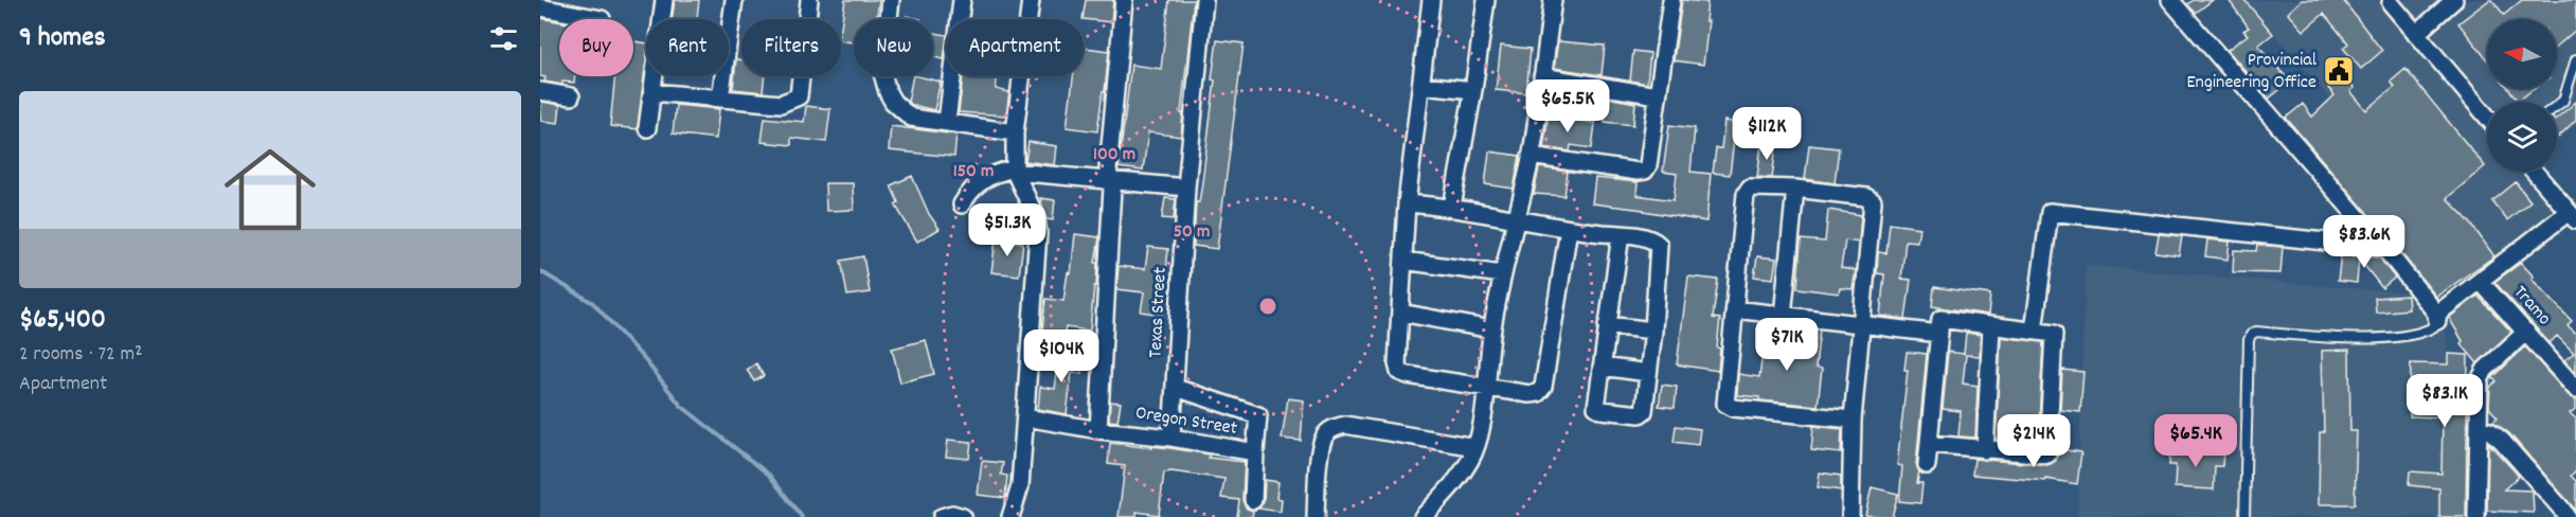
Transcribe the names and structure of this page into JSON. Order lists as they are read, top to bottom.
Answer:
{
  "streets": {
    "street": ["Tramo", "Texas Street", "Oregon Street"]
  },
  "crossings": [
    ["Texas Street", "Oregon Street"]
  ],
  "places": {
    "public building": ["Provincial Engineering Office"]
  },
  "north": "left",
  "page": {
    "heading": "9 homes",
    "chip": [
      "Buy",
      "Rent",
      "Filters",
      "New",
      "Apartment"
    ],
    "list": [
      {
        "name": "$65,400",
        "note": "2 rooms · 72 m² · Apartment"
      }
    ],
    "price": [
      "$65.5K",
      "$112K",
      "$51.3K",
      "$83.6K",
      "$71K",
      "$104K",
      "$83.1K",
      "$214K",
      "$65.4K"
    ]
  },
  "rings": ["100 m", "150 m", "50 m"]
}
